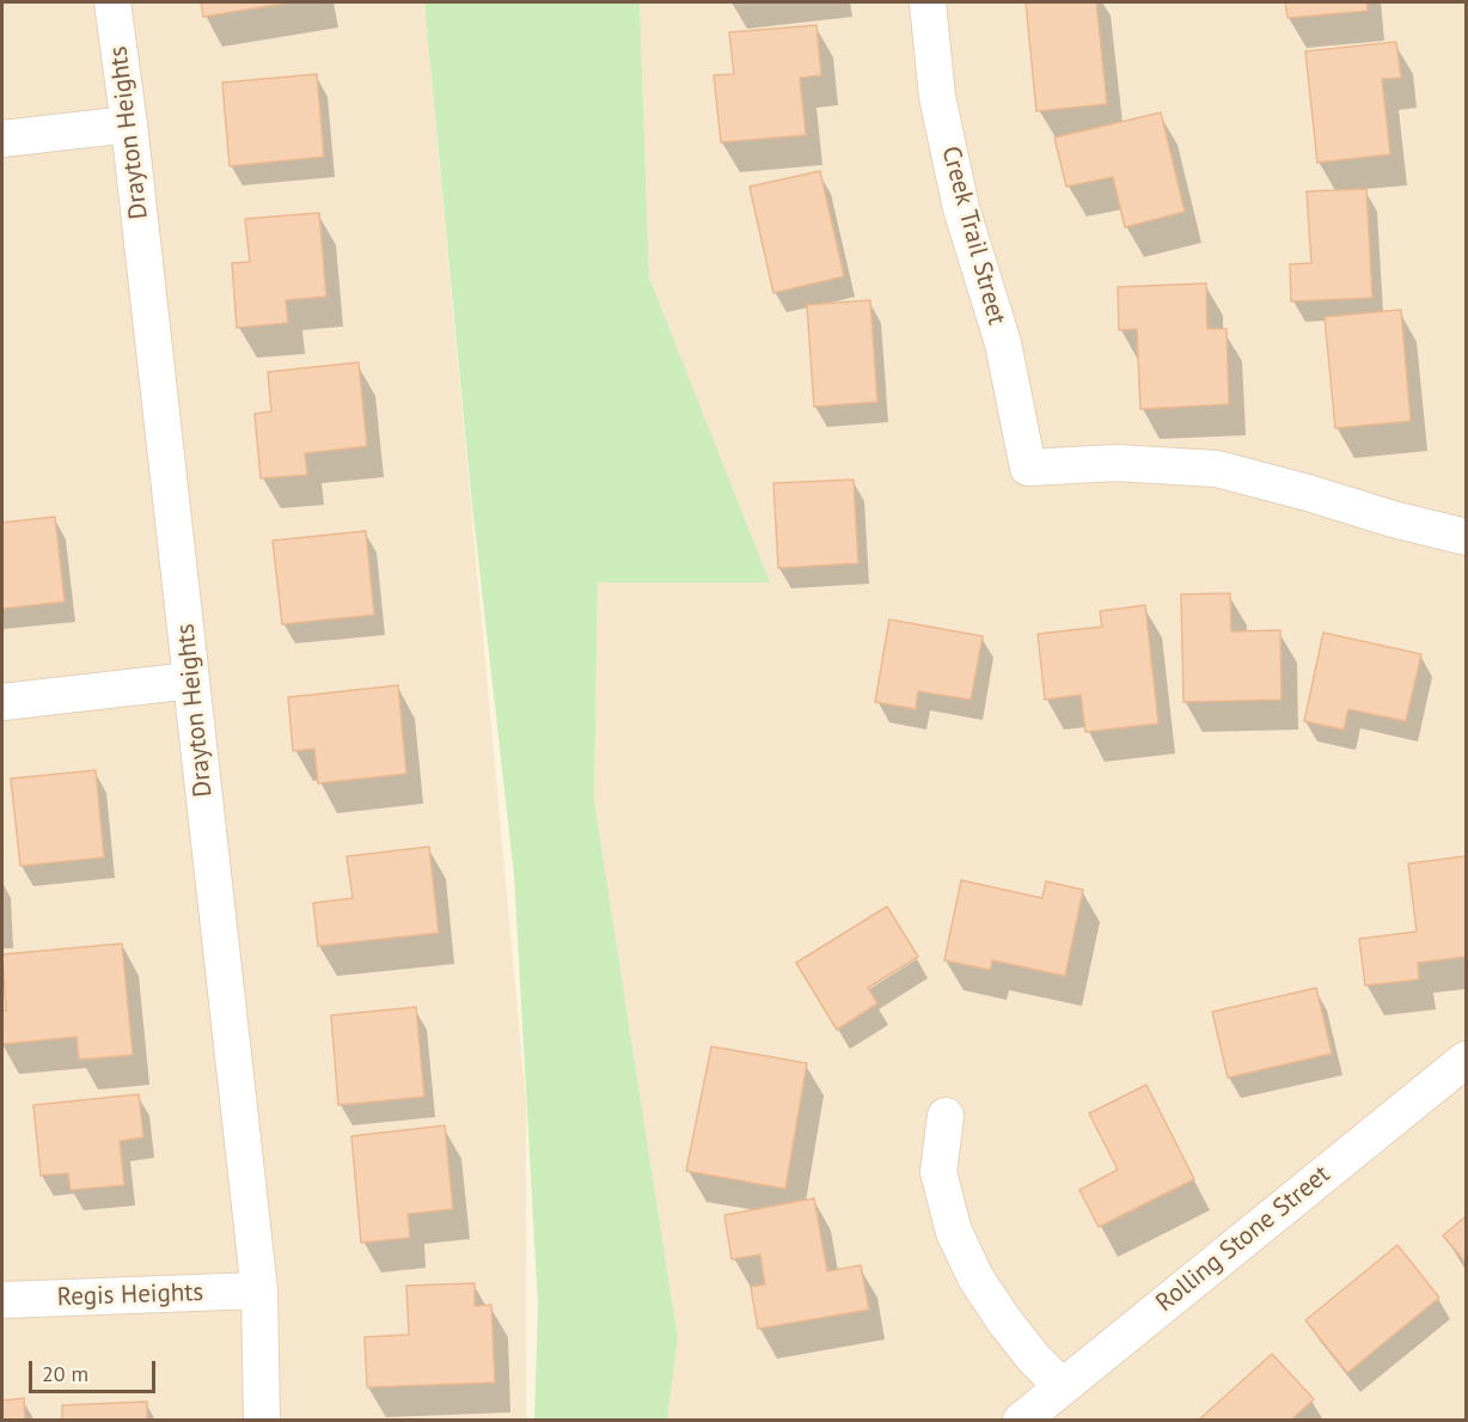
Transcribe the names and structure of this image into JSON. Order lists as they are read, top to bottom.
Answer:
{
  "streets": {
    "street": [
      "Drayton Heights",
      "Creek Trail Street",
      "Rolling Stone Street",
      "Regis Heights"
    ]
  },
  "crossings": [
    ["Drayton Heights", "Regis Heights"]
  ],
  "scale_bar": "20 m"
}
